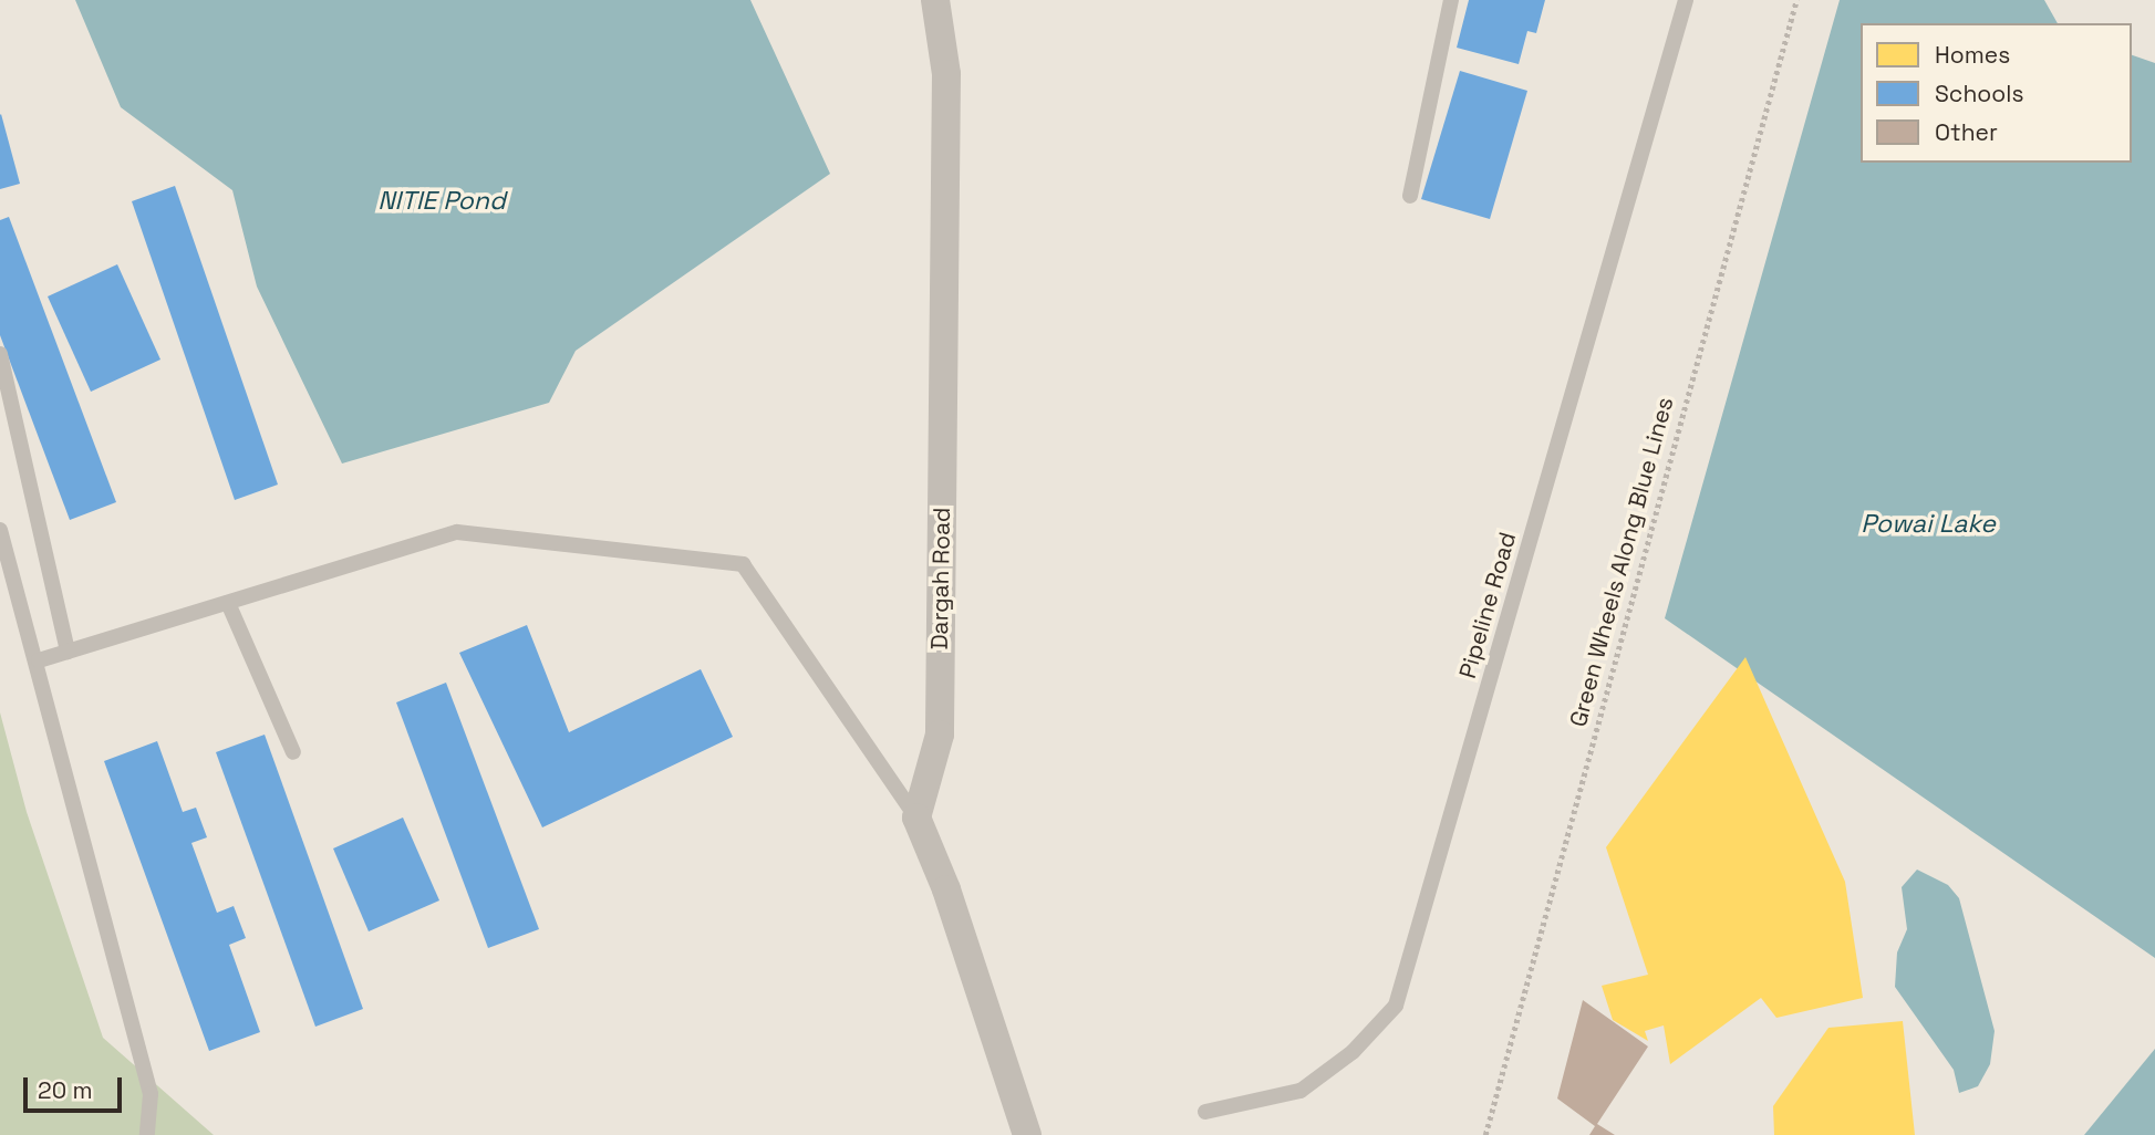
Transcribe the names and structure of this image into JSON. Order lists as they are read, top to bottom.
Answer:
{
  "streets": {
    "street": ["Dargah Road"],
    "lane": ["Pipeline Road"],
    "path": ["Green Wheels Along Blue Lines"]
  },
  "water": ["NITIE Pond", "Powai Lake"],
  "legend": ["Homes", "Schools", "Other"],
  "scale_bar": "20 m"
}
